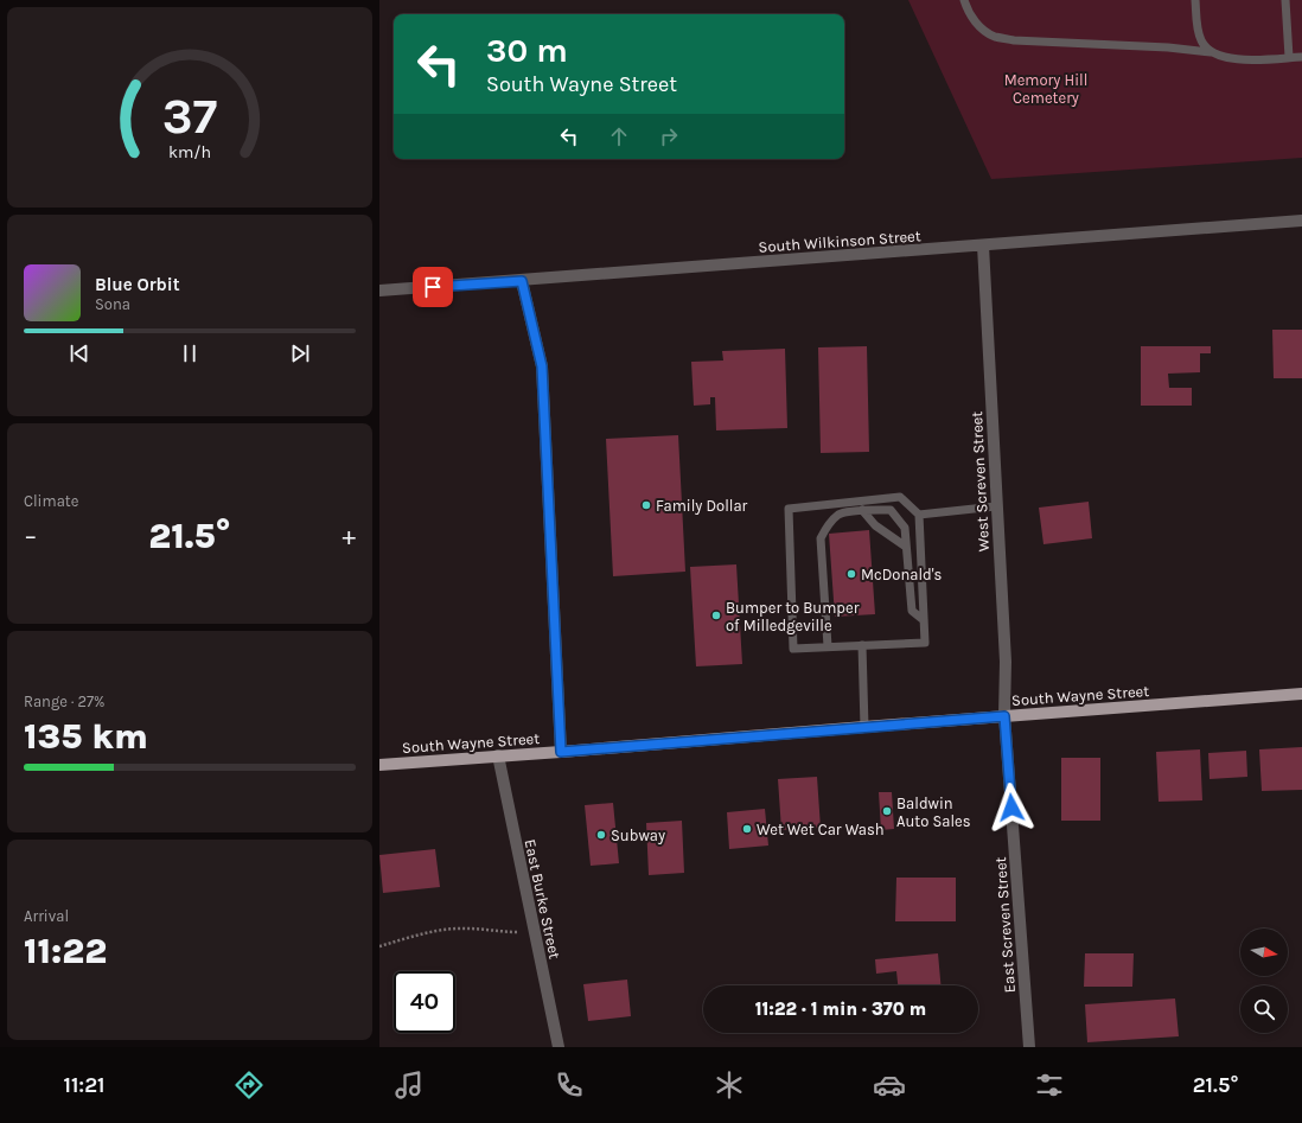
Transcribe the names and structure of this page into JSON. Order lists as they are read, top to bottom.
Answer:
{
  "streets": {
    "main road": ["South Wayne Street"],
    "street": [
      "South Wilkinson Street",
      "West Screven Street",
      "East Burke Street",
      "East Screven Street"
    ]
  },
  "crossings": [
    ["South Wilkinson Street", "West Screven Street"],
    ["West Screven Street", "South Wayne Street"],
    ["West Screven Street", "East Screven Street"],
    ["South Wayne Street", "East Burke Street"],
    ["South Wayne Street", "East Screven Street"]
  ],
  "parks": ["Memory Hill Cemetery"],
  "places": [
    "Family Dollar",
    "McDonald's",
    "Bumper to Bumper of Milledgeville",
    "Baldwin Auto Sales",
    "Wet Wet Car Wash",
    "Subway"
  ],
  "north": "right",
  "page": {
    "turn": ["30 m", "South Wayne Street"],
    "song": ["Blue Orbit", "Sona"],
    "tile": [
      "Climate",
      ["Range · 27%", "135 km"],
      ["Arrival", "11:22"]
    ],
    "heat": ["−", "21.5°", "+"],
    "limit": "40",
    "trip": "11:22 · 1 min · 370 m",
    "tabs": ["11:21", "21.5°"],
    "gauge": ["37", "km/h"]
  }
}
